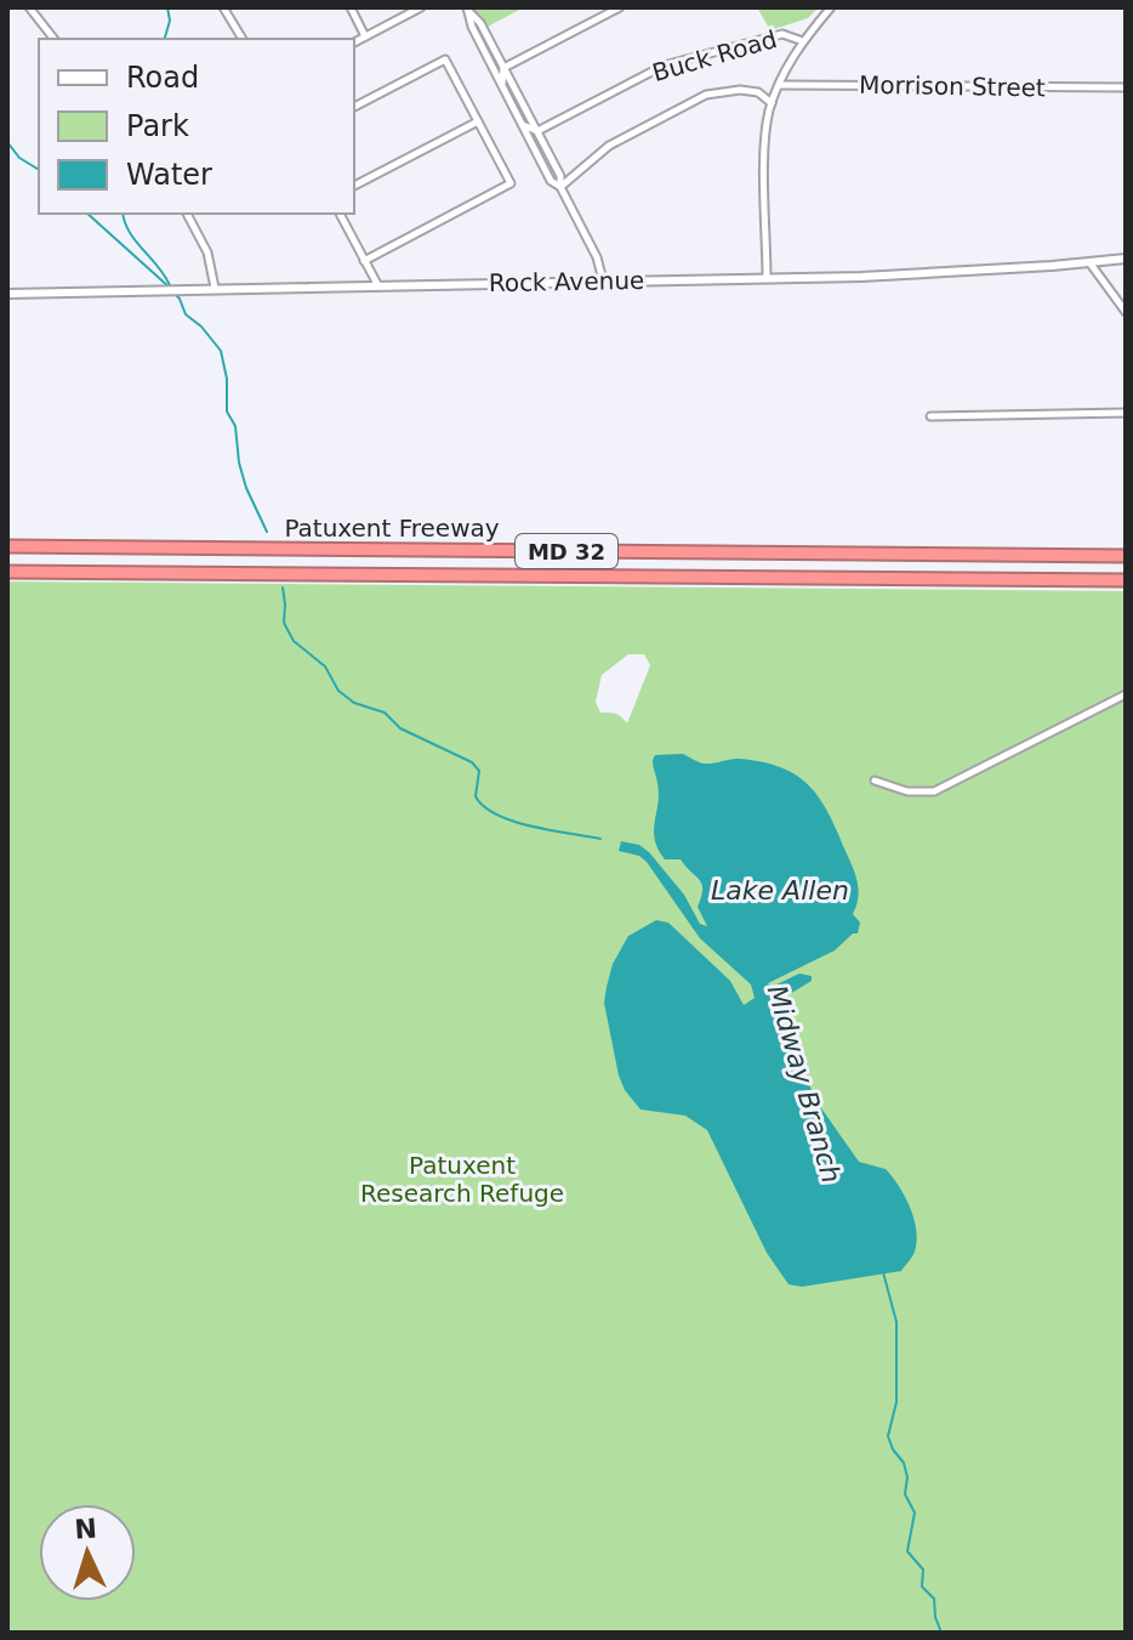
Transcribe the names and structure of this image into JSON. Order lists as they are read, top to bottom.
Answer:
{
  "streets": {
    "highway": ["Patuxent Freeway", "MD 32"],
    "street": ["Buck Road", "Morrison Street", "Rock Avenue"]
  },
  "water": ["Lake Allen", "Midway Branch"],
  "parks": ["Patuxent Research Refuge"],
  "legend": ["Road", "Park", "Water"],
  "north": "top"
}
